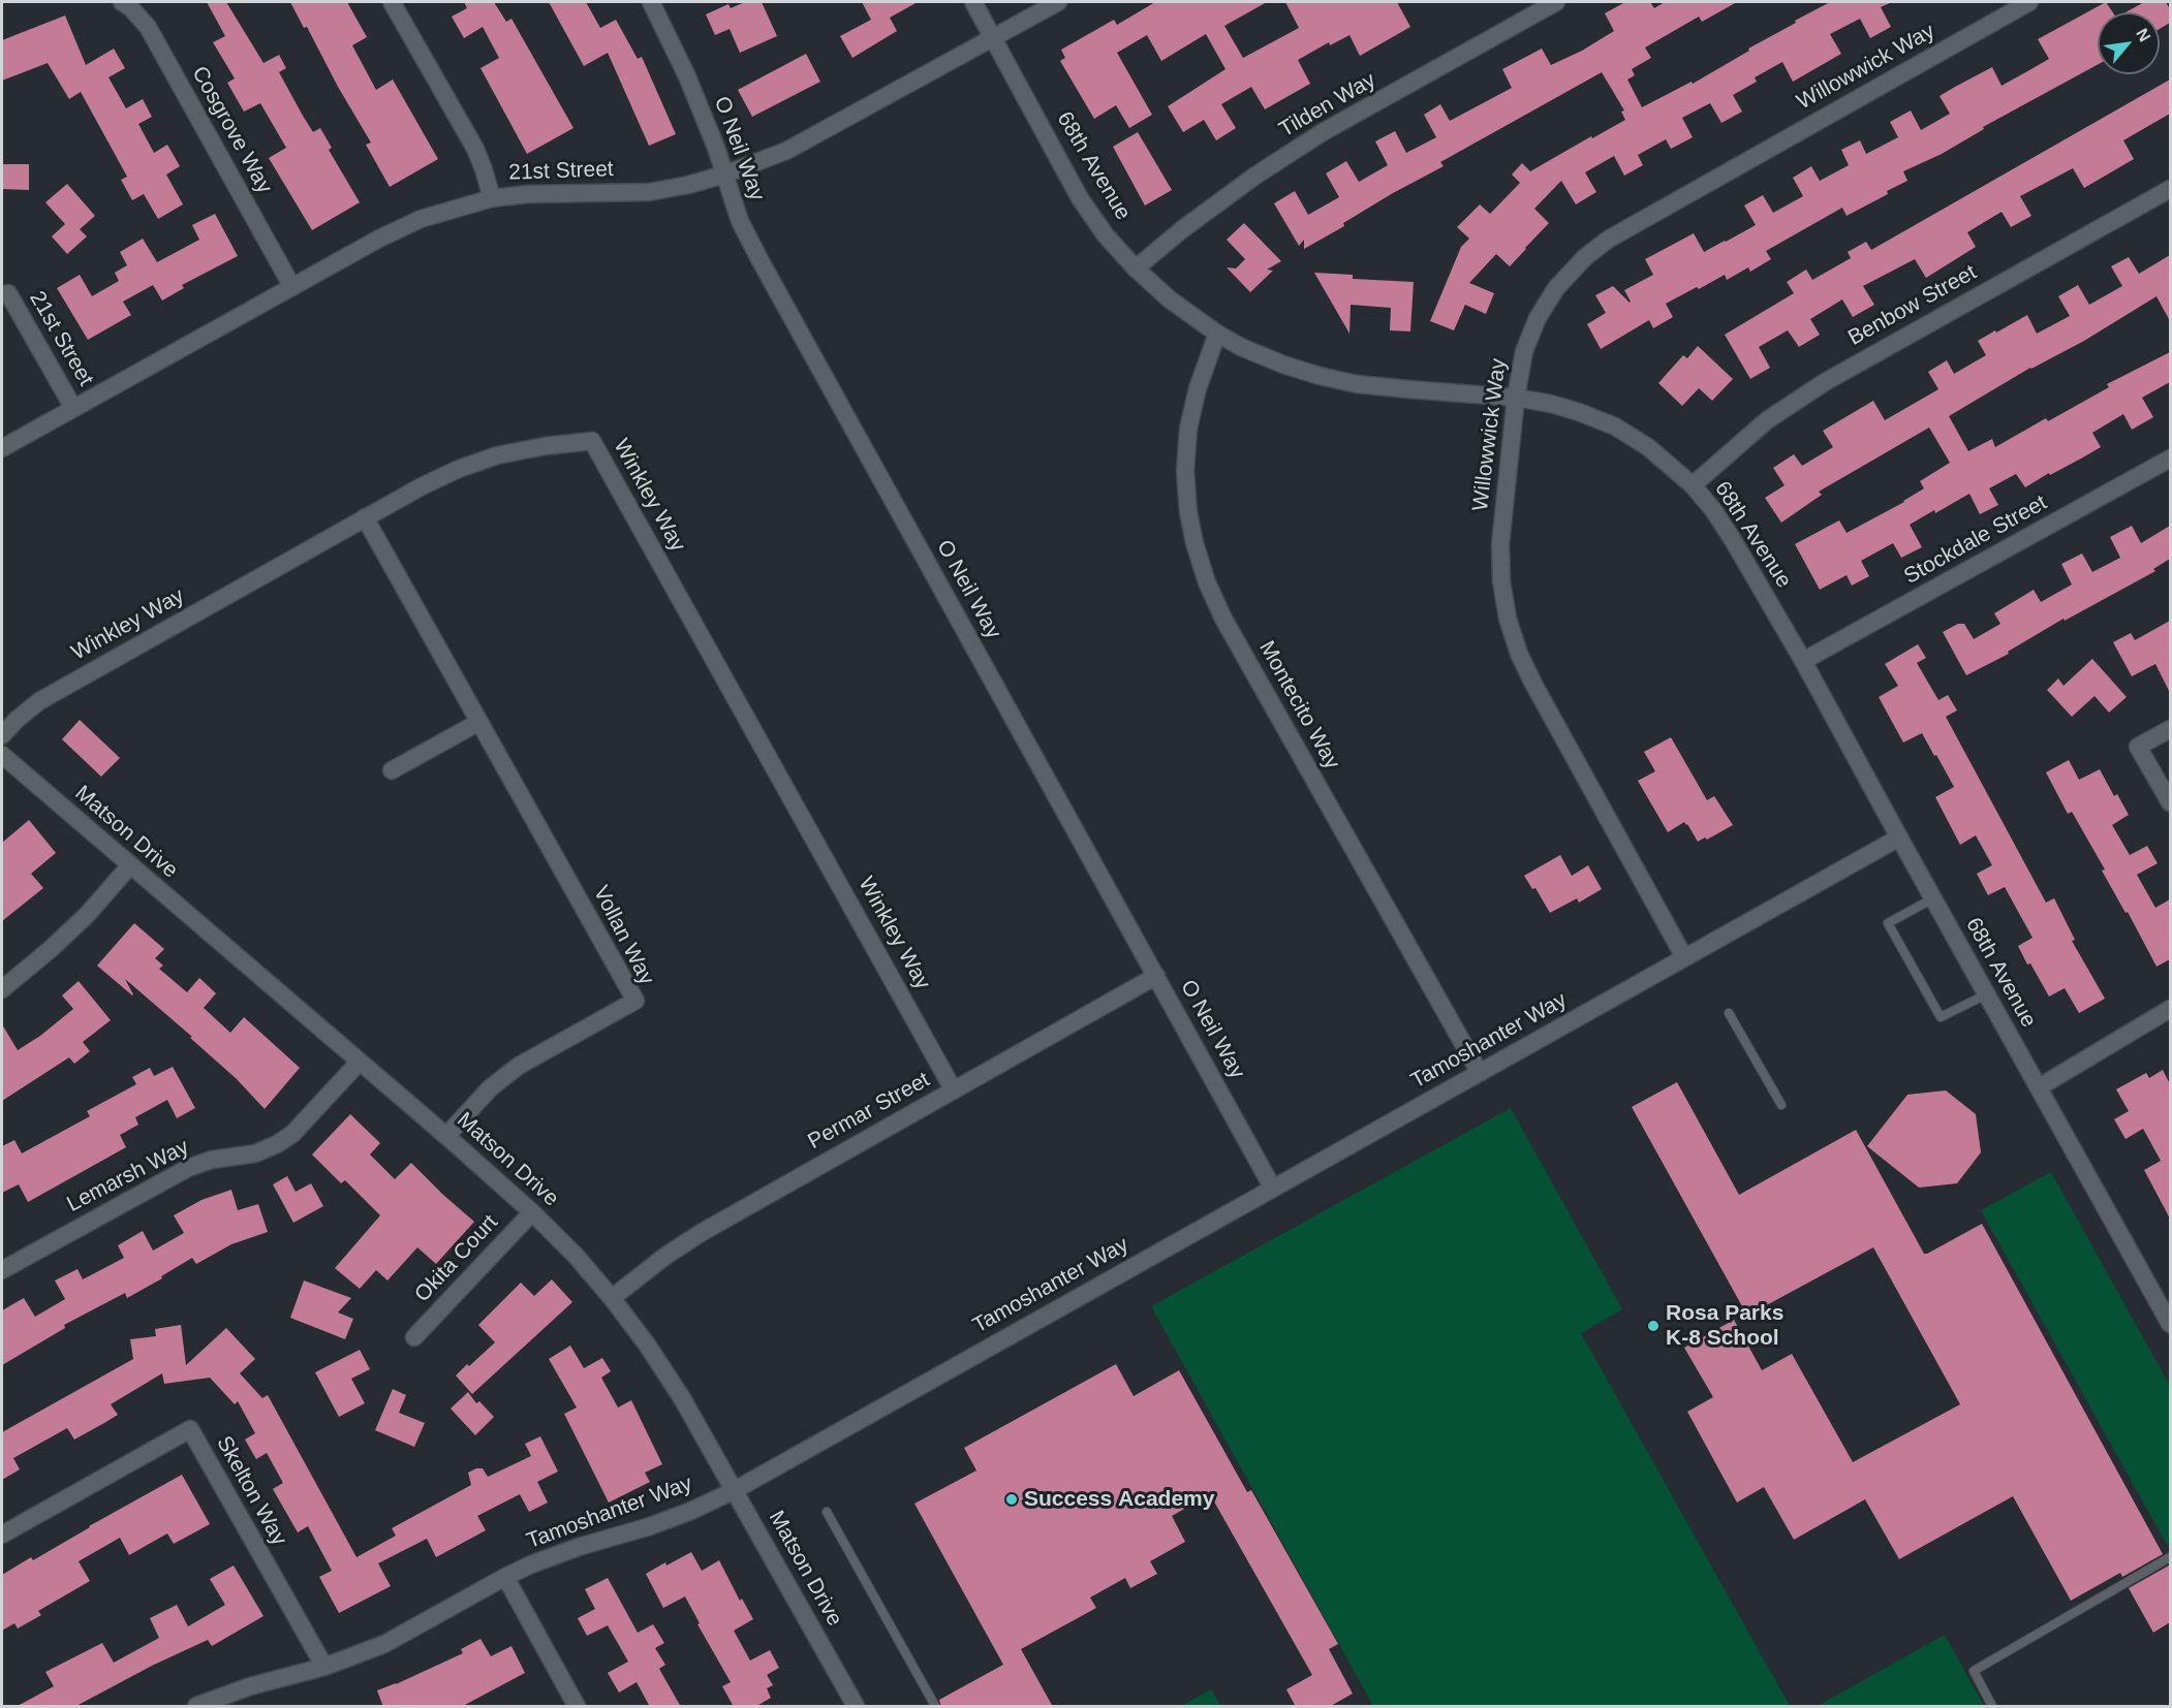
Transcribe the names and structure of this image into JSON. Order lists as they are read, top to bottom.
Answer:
{
  "streets": {
    "street": [
      "Willowwick Way",
      "Tilden Way",
      "Cosgrove Way",
      "O Neil Way",
      "68th Avenue",
      "21st Street",
      "Benbow Street",
      "Winkley Way",
      "Stockdale Street",
      "Montecito Way",
      "Matson Drive",
      "Vollan Way",
      "Tamoshanter Way",
      "Permar Street",
      "Lemarsh Way",
      "Okita Court",
      "Skelton Way"
    ]
  },
  "crossings": [
    ["Willowwick Way", "68th Avenue"],
    ["Willowwick Way", "Tamoshanter Way"],
    ["Tilden Way", "68th Avenue"],
    ["Cosgrove Way", "21st Street"],
    ["O Neil Way", "21st Street"],
    ["O Neil Way", "Tamoshanter Way"],
    ["O Neil Way", "Permar Street"],
    ["68th Avenue", "21st Street"],
    ["68th Avenue", "Benbow Street"],
    ["68th Avenue", "Stockdale Street"],
    ["68th Avenue", "Montecito Way"],
    ["68th Avenue", "Tamoshanter Way"],
    ["Winkley Way", "Vollan Way"],
    ["Winkley Way", "Permar Street"],
    ["Montecito Way", "Tamoshanter Way"],
    ["Matson Drive", "Vollan Way"],
    ["Matson Drive", "Tamoshanter Way"],
    ["Matson Drive", "Permar Street"],
    ["Matson Drive", "Lemarsh Way"],
    ["Matson Drive", "Okita Court"],
    ["Tamoshanter Way", "Skelton Way"]
  ],
  "places": ["Rosa Parks K-8 School", "Success Academy"],
  "north": "top right"
}
